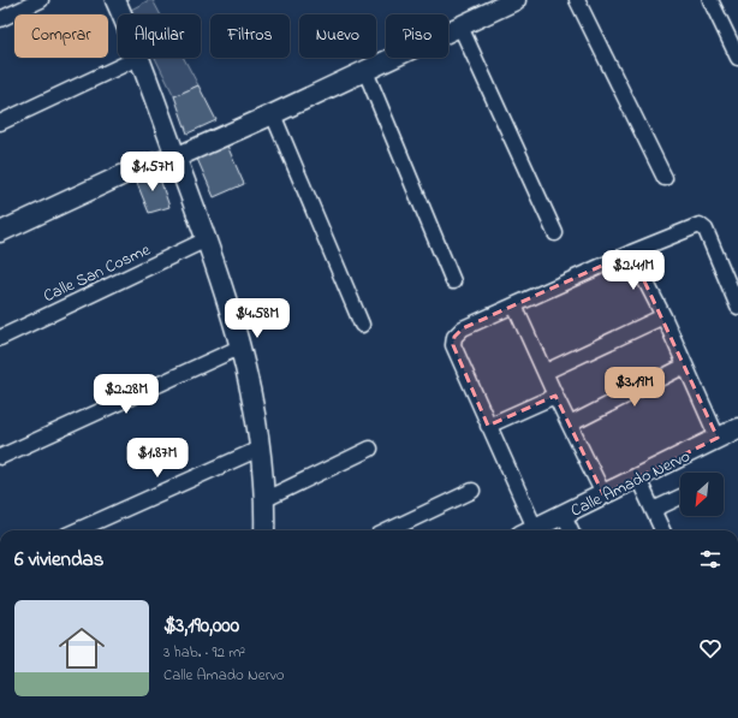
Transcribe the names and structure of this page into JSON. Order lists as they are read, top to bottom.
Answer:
{
  "streets": {
    "street": ["Calle San Cosme", "Calle Amado Nervo"]
  },
  "north": "bottom left",
  "page": {
    "chip": [
      "Comprar",
      "Alquilar",
      "Filtros",
      "Nuevo",
      "Piso"
    ],
    "price": [
      "$1.57M",
      "$2.41M",
      "$4.58M",
      "$3.19M",
      "$2.28M",
      "$1.87M"
    ],
    "heading": "6 viviendas",
    "list": [
      {
        "name": "$3,190,000",
        "note": "3 hab. · 92 m² · Calle Amado Nervo"
      }
    ]
  }
}
